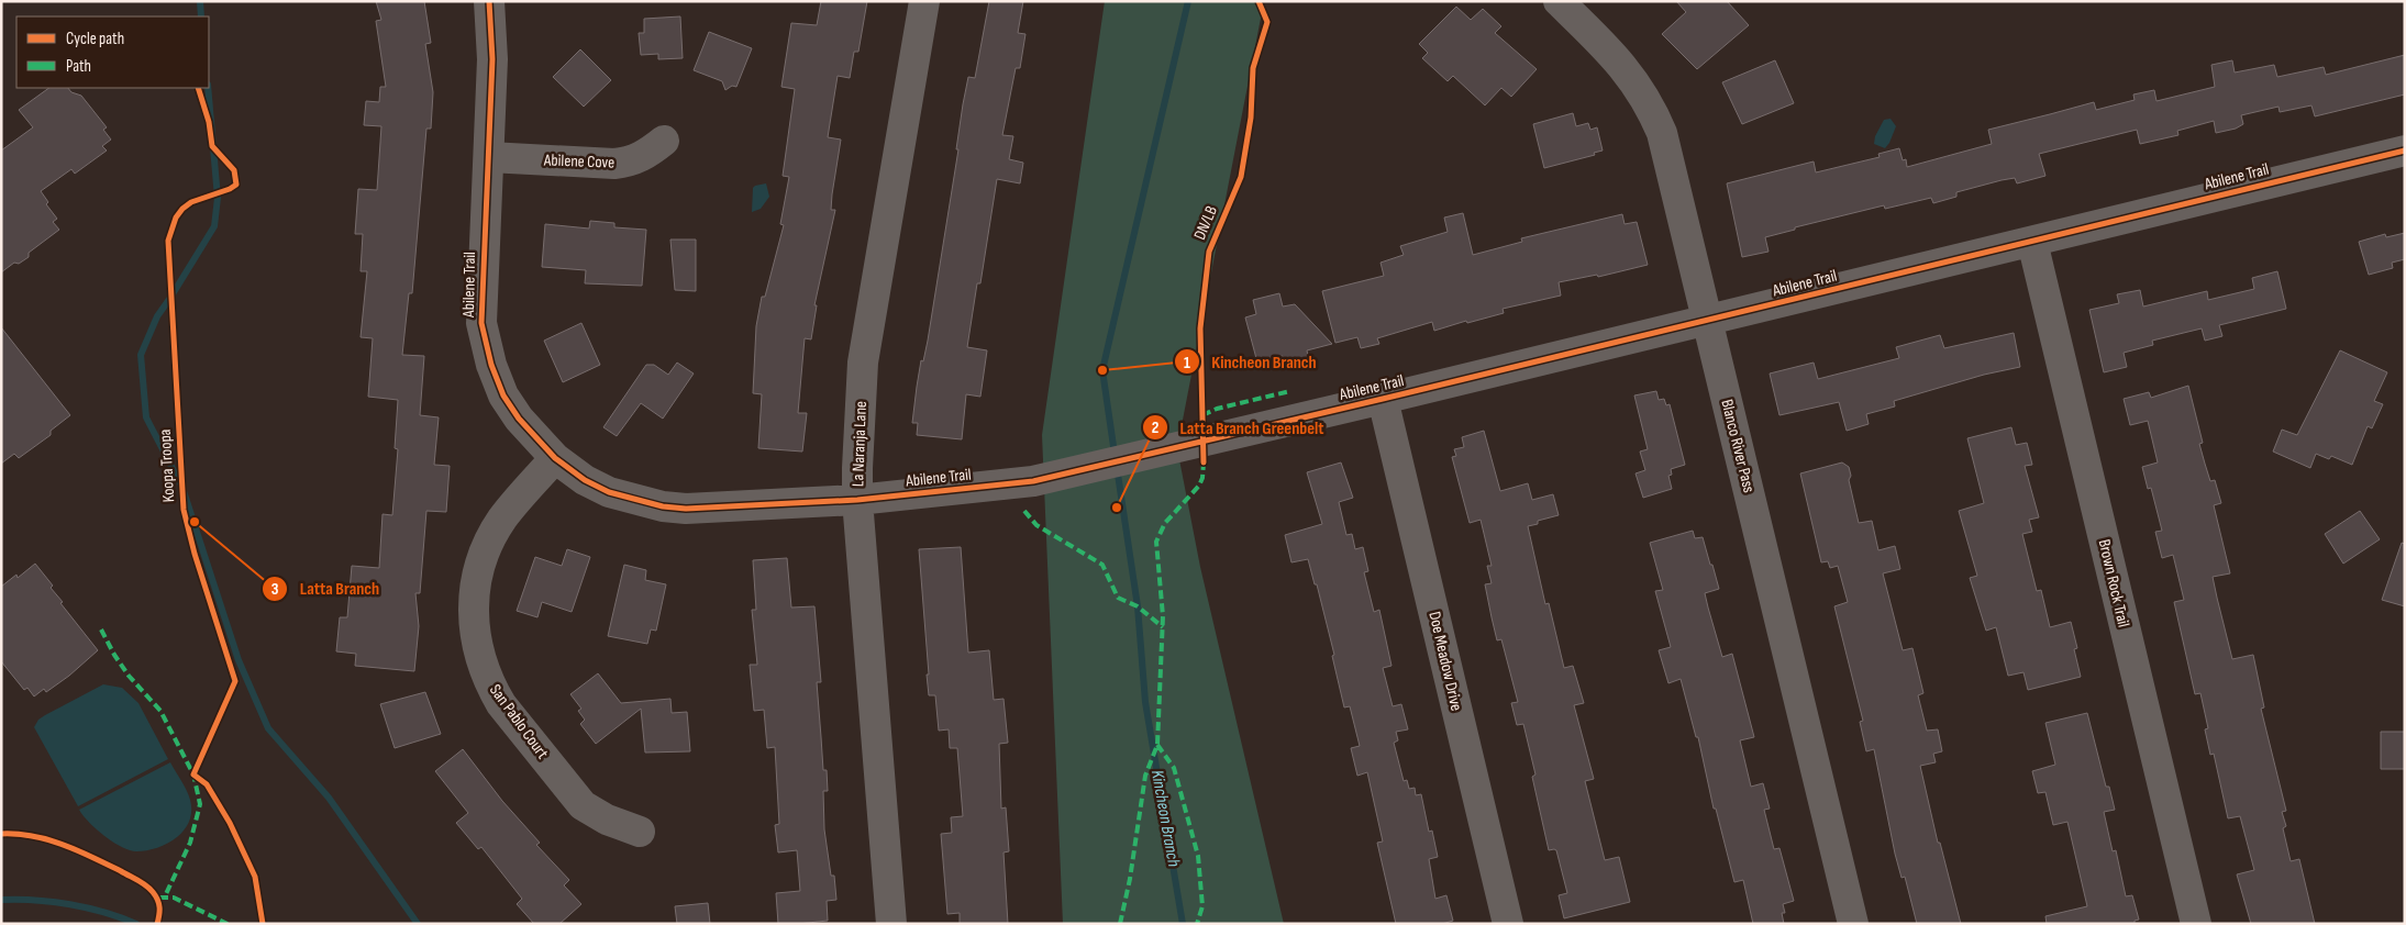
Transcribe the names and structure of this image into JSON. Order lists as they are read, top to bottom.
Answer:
{
  "streets": {
    "street": [
      "Abilene Cove",
      "Abilene Trail",
      "La Naranja Lane",
      "Blanco River Pass",
      "Brown Rock Trail",
      "Doe Meadow Drive",
      "San Pablo Court"
    ],
    "cycle path": ["DN/LB", "Koopa Troopa"]
  },
  "crossings": [
    ["Abilene Cove", "Abilene Trail"],
    ["Abilene Trail", "La Naranja Lane"],
    ["Abilene Trail", "Blanco River Pass"],
    ["Abilene Trail", "Brown Rock Trail"],
    ["Abilene Trail", "Doe Meadow Drive"],
    ["Abilene Trail", "San Pablo Court"]
  ],
  "water": ["Kincheon Branch"],
  "places": ["Kincheon Branch", "Latta Branch Greenbelt", "Latta Branch"],
  "legend": ["Cycle path", "Path"]
}
